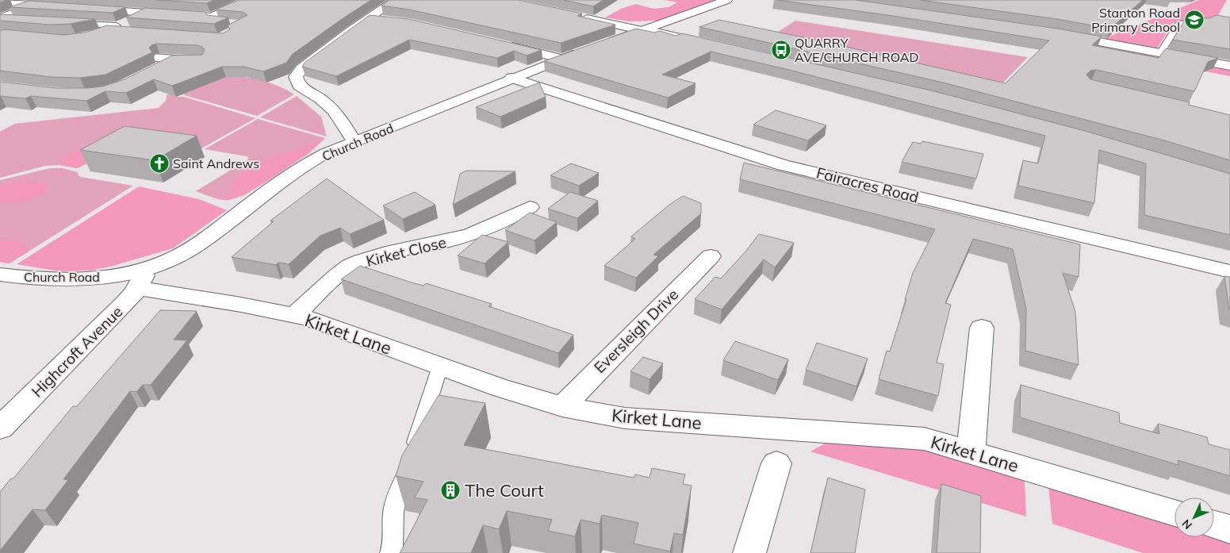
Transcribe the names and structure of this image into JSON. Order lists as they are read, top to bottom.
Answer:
{
  "streets": {
    "street": [
      "Church Road",
      "Fairacres Road",
      "Kirket Close",
      "Eversleigh Drive",
      "Kirket Lane",
      "Highcroft Avenue"
    ]
  },
  "crossings": [
    ["Church Road", "Fairacres Road"],
    ["Church Road", "Kirket Lane"],
    ["Church Road", "Highcroft Avenue"],
    ["Kirket Close", "Kirket Lane"],
    ["Eversleigh Drive", "Kirket Lane"],
    ["Kirket Lane", "Highcroft Avenue"]
  ],
  "places": {
    "school or university": ["Stanton Road Primary School"],
    "bus stop": ["QUARRY AVE/CHURCH ROAD"],
    "church": ["Saint Andrews"],
    "building": ["The Court"]
  },
  "north": "bottom left"
}
